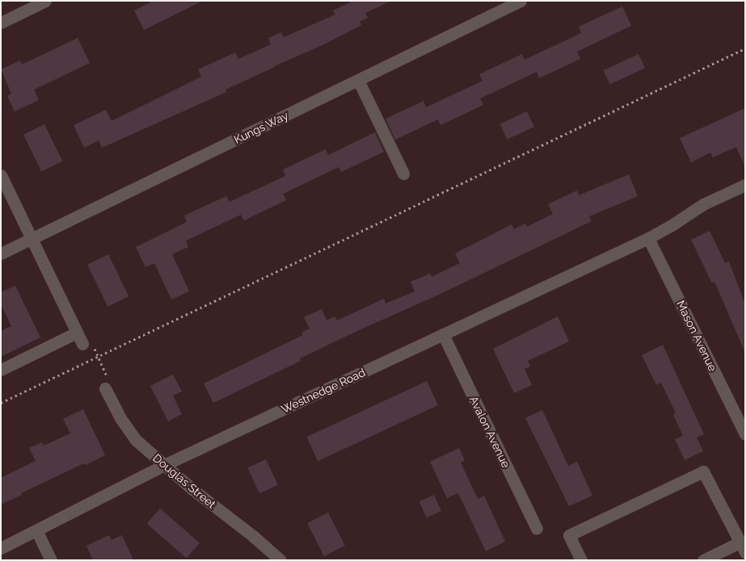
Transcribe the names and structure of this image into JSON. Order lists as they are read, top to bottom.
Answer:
{
  "streets": {
    "street": [
      "Kungs Way",
      "Mason Avenue",
      "Westnedge Road",
      "Avalon Avenue",
      "Douglas Street"
    ]
  },
  "crossings": [
    ["Mason Avenue", "Westnedge Road"],
    ["Westnedge Road", "Avalon Avenue"],
    ["Westnedge Road", "Douglas Street"]
  ]
}
